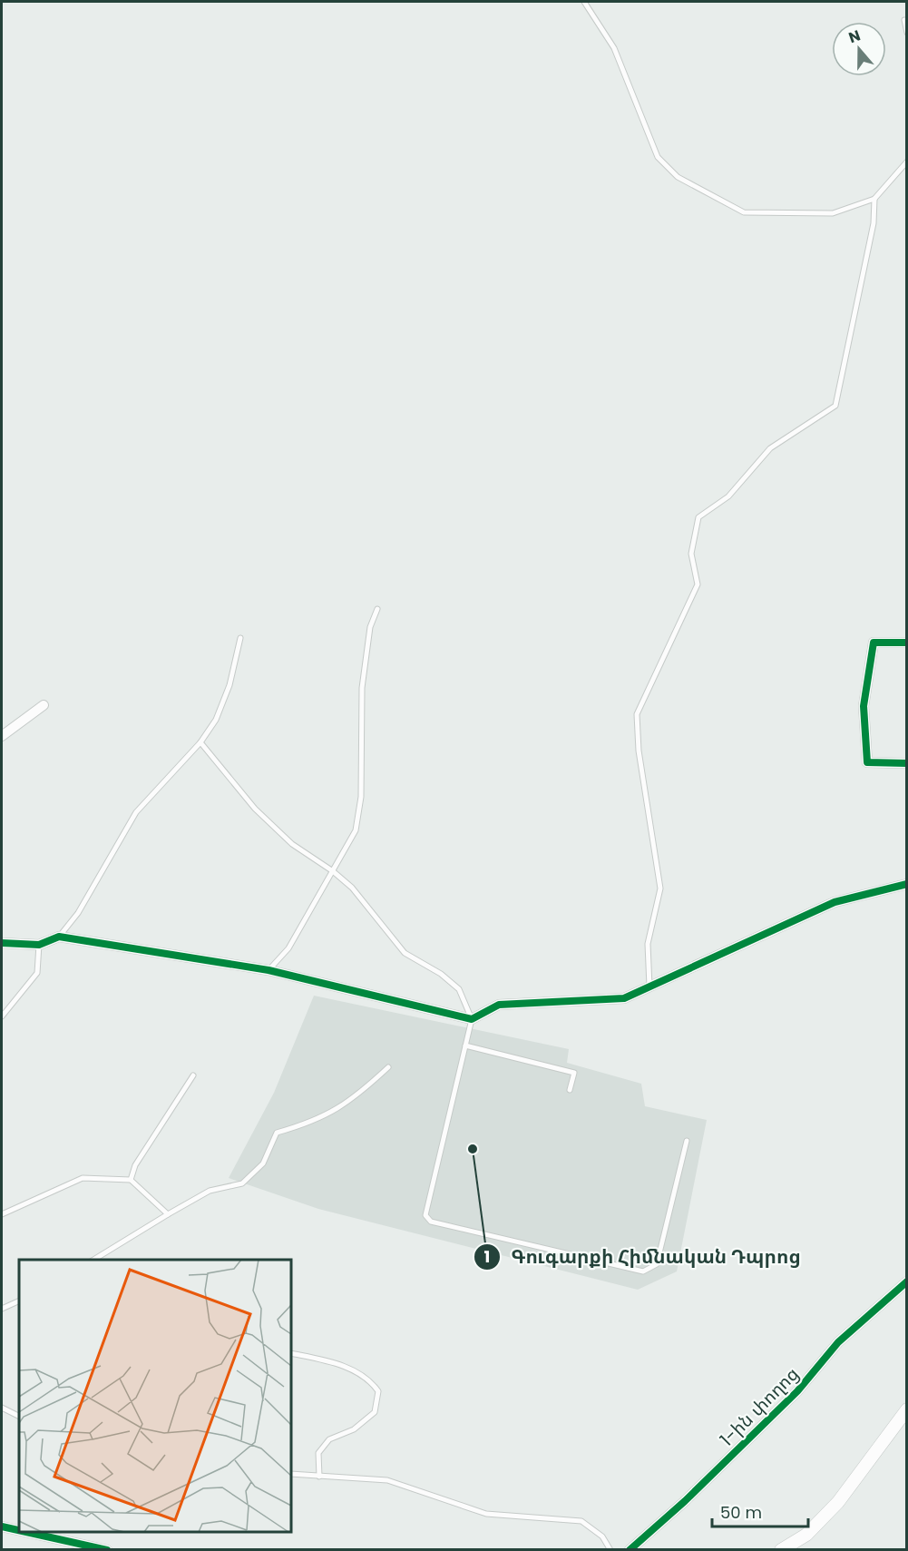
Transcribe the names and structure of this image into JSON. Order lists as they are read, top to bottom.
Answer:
{
  "streets": {
    "street": ["1-ին փողոց"]
  },
  "places": ["Գուգարքի Հիմնական Դպրոց"],
  "scale_bar": "50 m",
  "north": "top"
}
